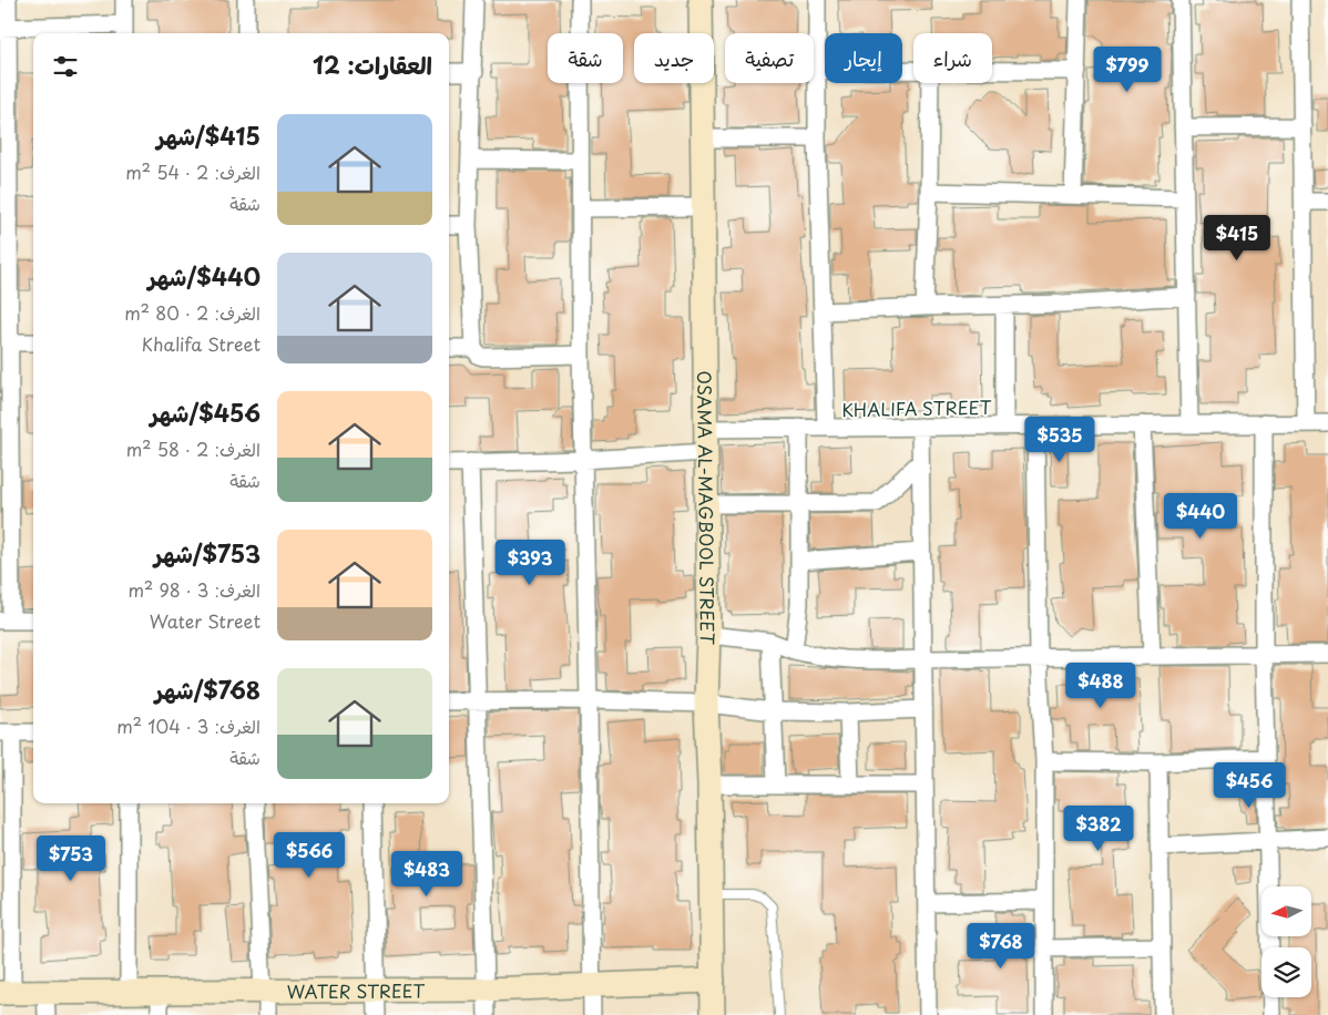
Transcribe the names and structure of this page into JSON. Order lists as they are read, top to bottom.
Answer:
{
  "streets": {
    "street": ["KHALIFA STREET", "OSAMA AL-MAGBOOL STREET", "WATER STREET"]
  },
  "crossings": [
    ["KHALIFA STREET", "OSAMA AL-MAGBOOL STREET"],
    ["OSAMA AL-MAGBOOL STREET", "WATER STREET"]
  ],
  "north": "left",
  "page": {
    "chip": [
      "شراء",
      "إيجار",
      "تصفية",
      "جديد",
      "شقة"
    ],
    "heading": "العقارات: 12",
    "price": [
      "$799",
      "$415",
      "$535",
      "$440",
      "$393",
      "$488",
      "$456",
      "$382",
      "$566",
      "$753",
      "$483",
      "$768"
    ],
    "list": [
      {
        "name": "$415/شهر",
        "note": "الغرف: 2 · 54 m² · شقة"
      },
      {
        "name": "$440/شهر",
        "note": "الغرف: 2 · 80 m² · Khalifa Street"
      },
      {
        "name": "$456/شهر",
        "note": "الغرف: 2 · 58 m² · شقة"
      },
      {
        "name": "$753/شهر",
        "note": "الغرف: 3 · 98 m² · Water Street"
      },
      {
        "name": "$768/شهر",
        "note": "الغرف: 3 · 104 m² · شقة"
      }
    ]
  }
}
